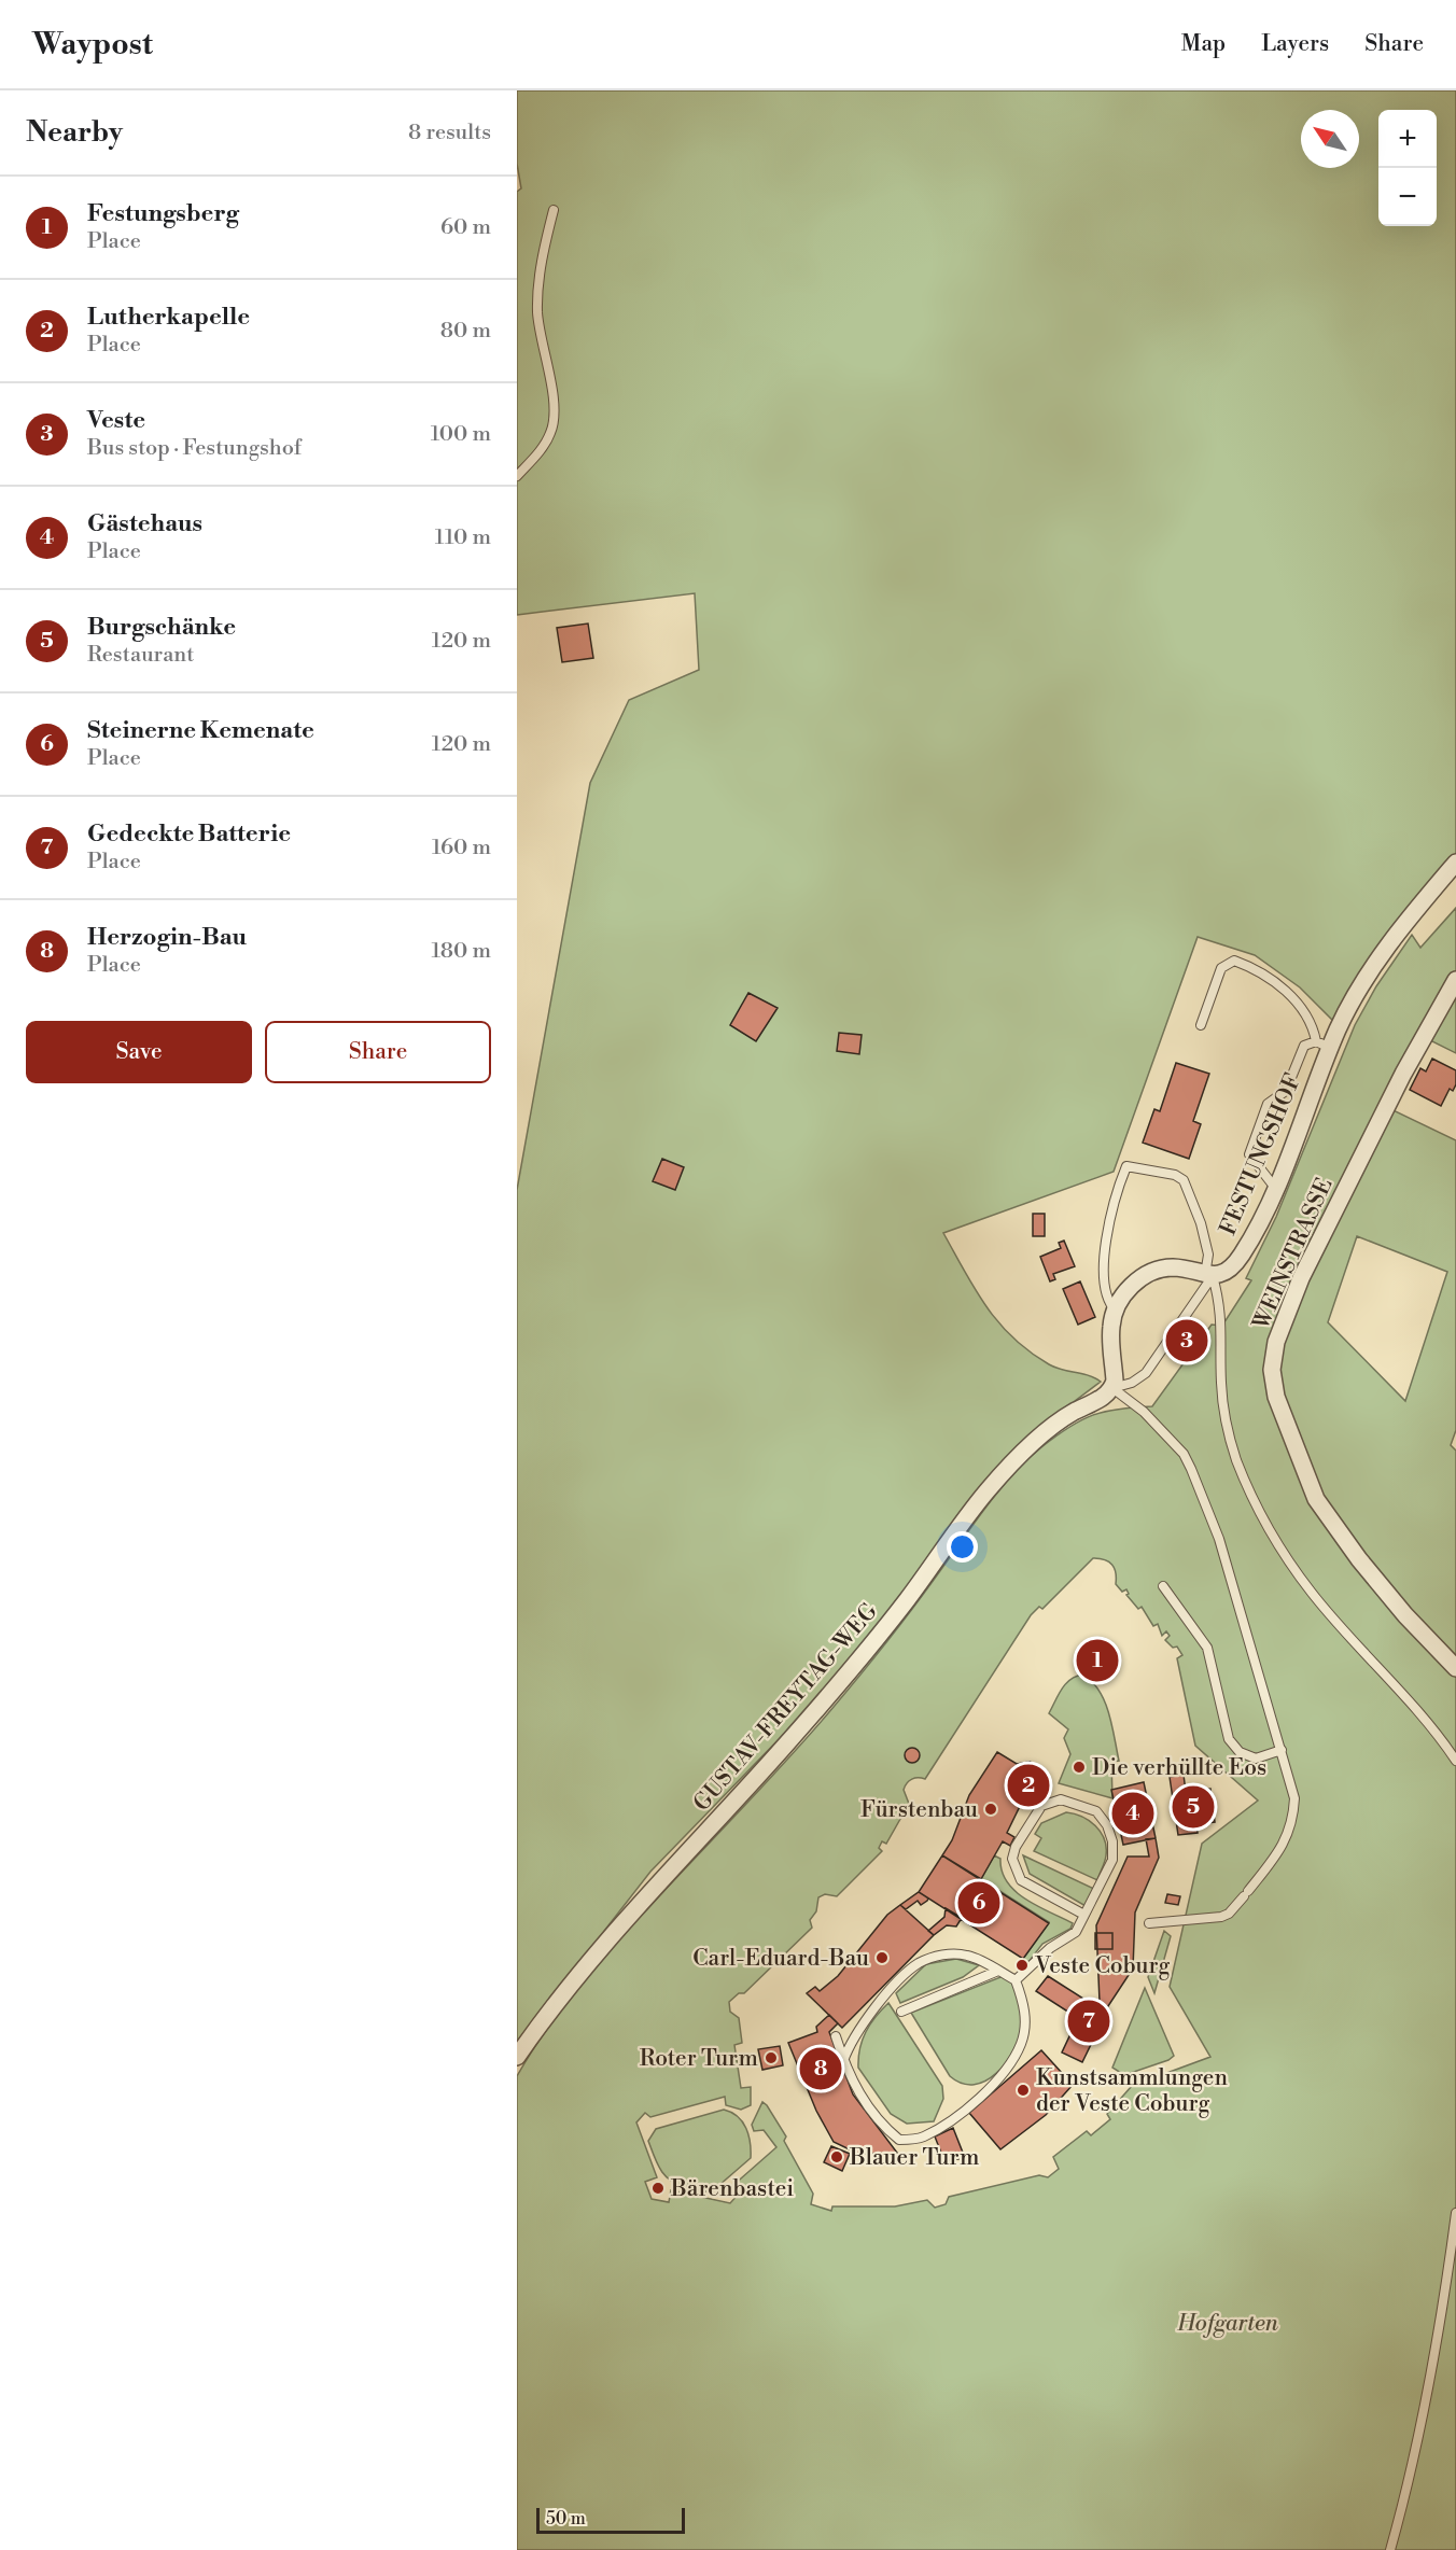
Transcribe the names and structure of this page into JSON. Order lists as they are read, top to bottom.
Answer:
{
  "streets": {
    "street": ["FESTUNGSHOF", "WEINSTRASSE", "GUSTAV-FREYTAG-WEG"]
  },
  "parks": ["Hofgarten"],
  "places": [
    "Die verhüllte Eos",
    "Fürstenbau",
    "Carl-Eduard-Bau",
    "Veste Coburg",
    "Roter Turm",
    "Kunstsammlungen der Veste Coburg",
    "Blauer Turm",
    "Bärenbastei"
  ],
  "scale_bar": "50 m",
  "north": "top left",
  "page": {
    "header": "Waypost",
    "nav": ["Map", "Layers", "Share"],
    "heading": ["Nearby", "8 results"],
    "map_buttons": ["+", "−"],
    "list": [
      {
        "mark": "1",
        "name": "Festungsberg",
        "note": "Place",
        "value": "60 m"
      },
      {
        "mark": "2",
        "name": "Lutherkapelle",
        "note": "Place",
        "value": "80 m"
      },
      {
        "mark": "3",
        "name": "Veste",
        "note": "Bus stop · Festungshof",
        "value": "100 m"
      },
      {
        "mark": "4",
        "name": "Gästehaus",
        "note": "Place",
        "value": "110 m"
      },
      {
        "mark": "5",
        "name": "Burgschänke",
        "note": "Restaurant",
        "value": "120 m"
      },
      {
        "mark": "6",
        "name": "Steinerne Kemenate",
        "note": "Place",
        "value": "120 m"
      },
      {
        "mark": "7",
        "name": "Gedeckte Batterie",
        "note": "Place",
        "value": "160 m"
      },
      {
        "mark": "8",
        "name": "Herzogin-Bau",
        "note": "Place",
        "value": "180 m"
      }
    ],
    "buttons": ["Save", "Share"],
    "pins": [
      "3",
      "1",
      "2",
      "5",
      "4",
      "6",
      "7",
      "8"
    ],
    "scale": "50 m"
  }
}
